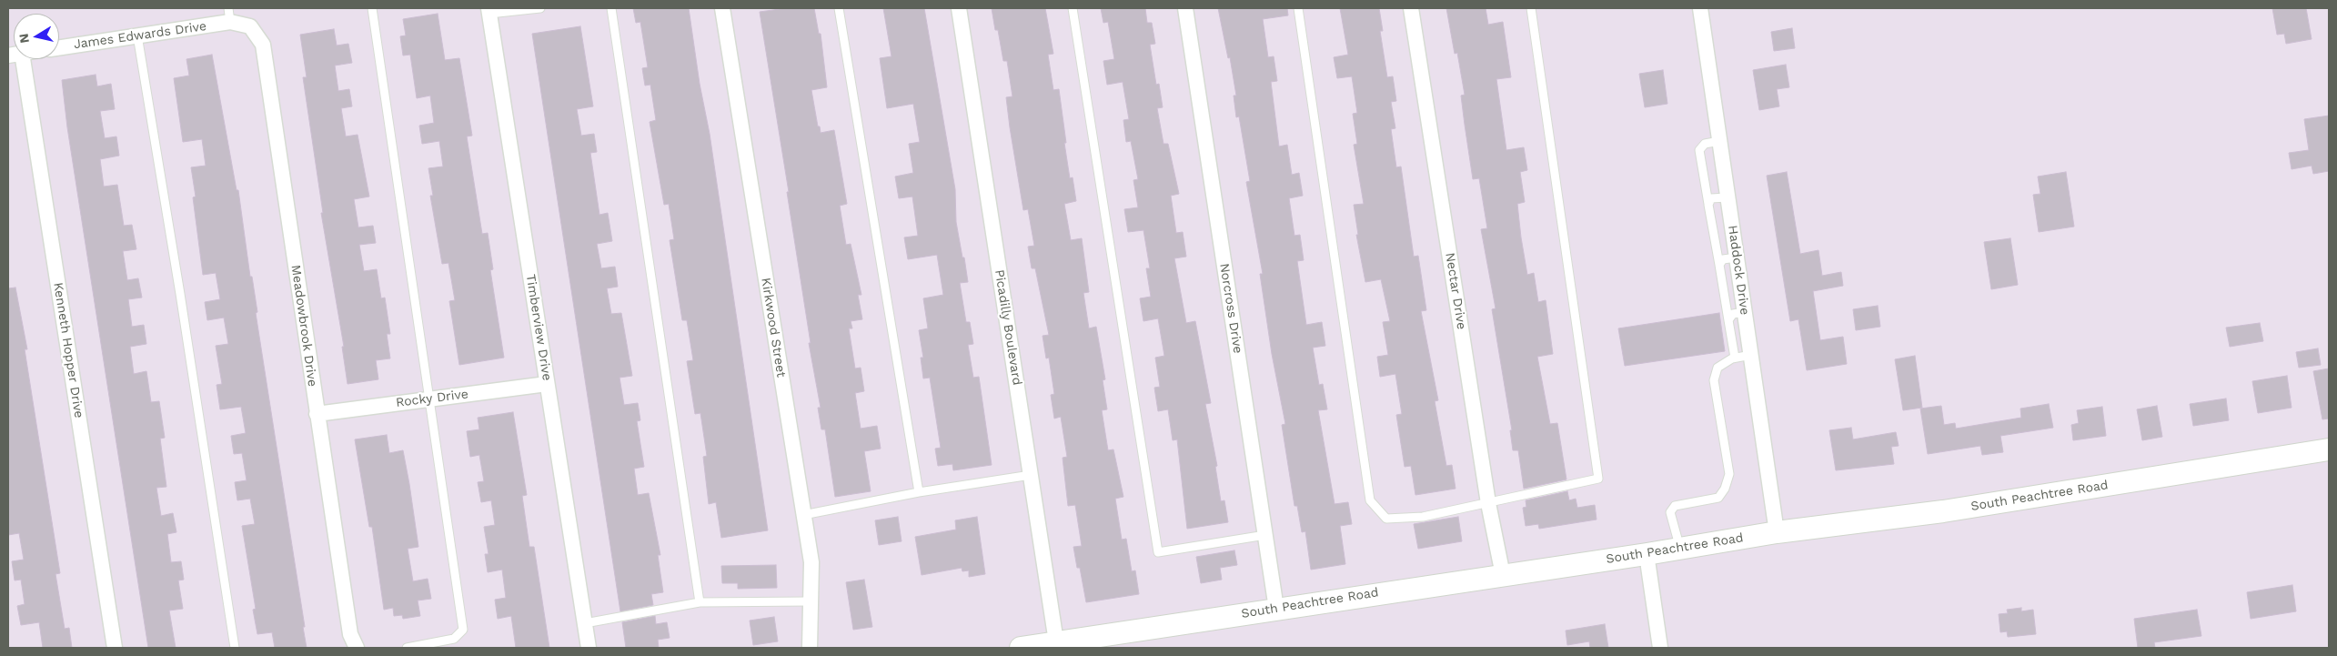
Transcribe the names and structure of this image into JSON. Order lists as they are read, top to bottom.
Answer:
{
  "streets": {
    "main road": ["South Peachtree Road"],
    "street": [
      "James Edwards Drive",
      "Haddock Drive",
      "Nectar Drive",
      "Norcross Drive",
      "Meadowbrook Drive",
      "Timberview Drive",
      "Kirkwood Street",
      "Picadilly Boulevard",
      "Kenneth Hopper Drive",
      "Rocky Drive"
    ]
  },
  "crossings": [
    ["James Edwards Drive", "Meadowbrook Drive"],
    ["Haddock Drive", "South Peachtree Road"],
    ["Nectar Drive", "South Peachtree Road"],
    ["Norcross Drive", "South Peachtree Road"],
    ["Meadowbrook Drive", "Rocky Drive"],
    ["Timberview Drive", "Rocky Drive"],
    ["Picadilly Boulevard", "South Peachtree Road"]
  ],
  "north": "left"
}
